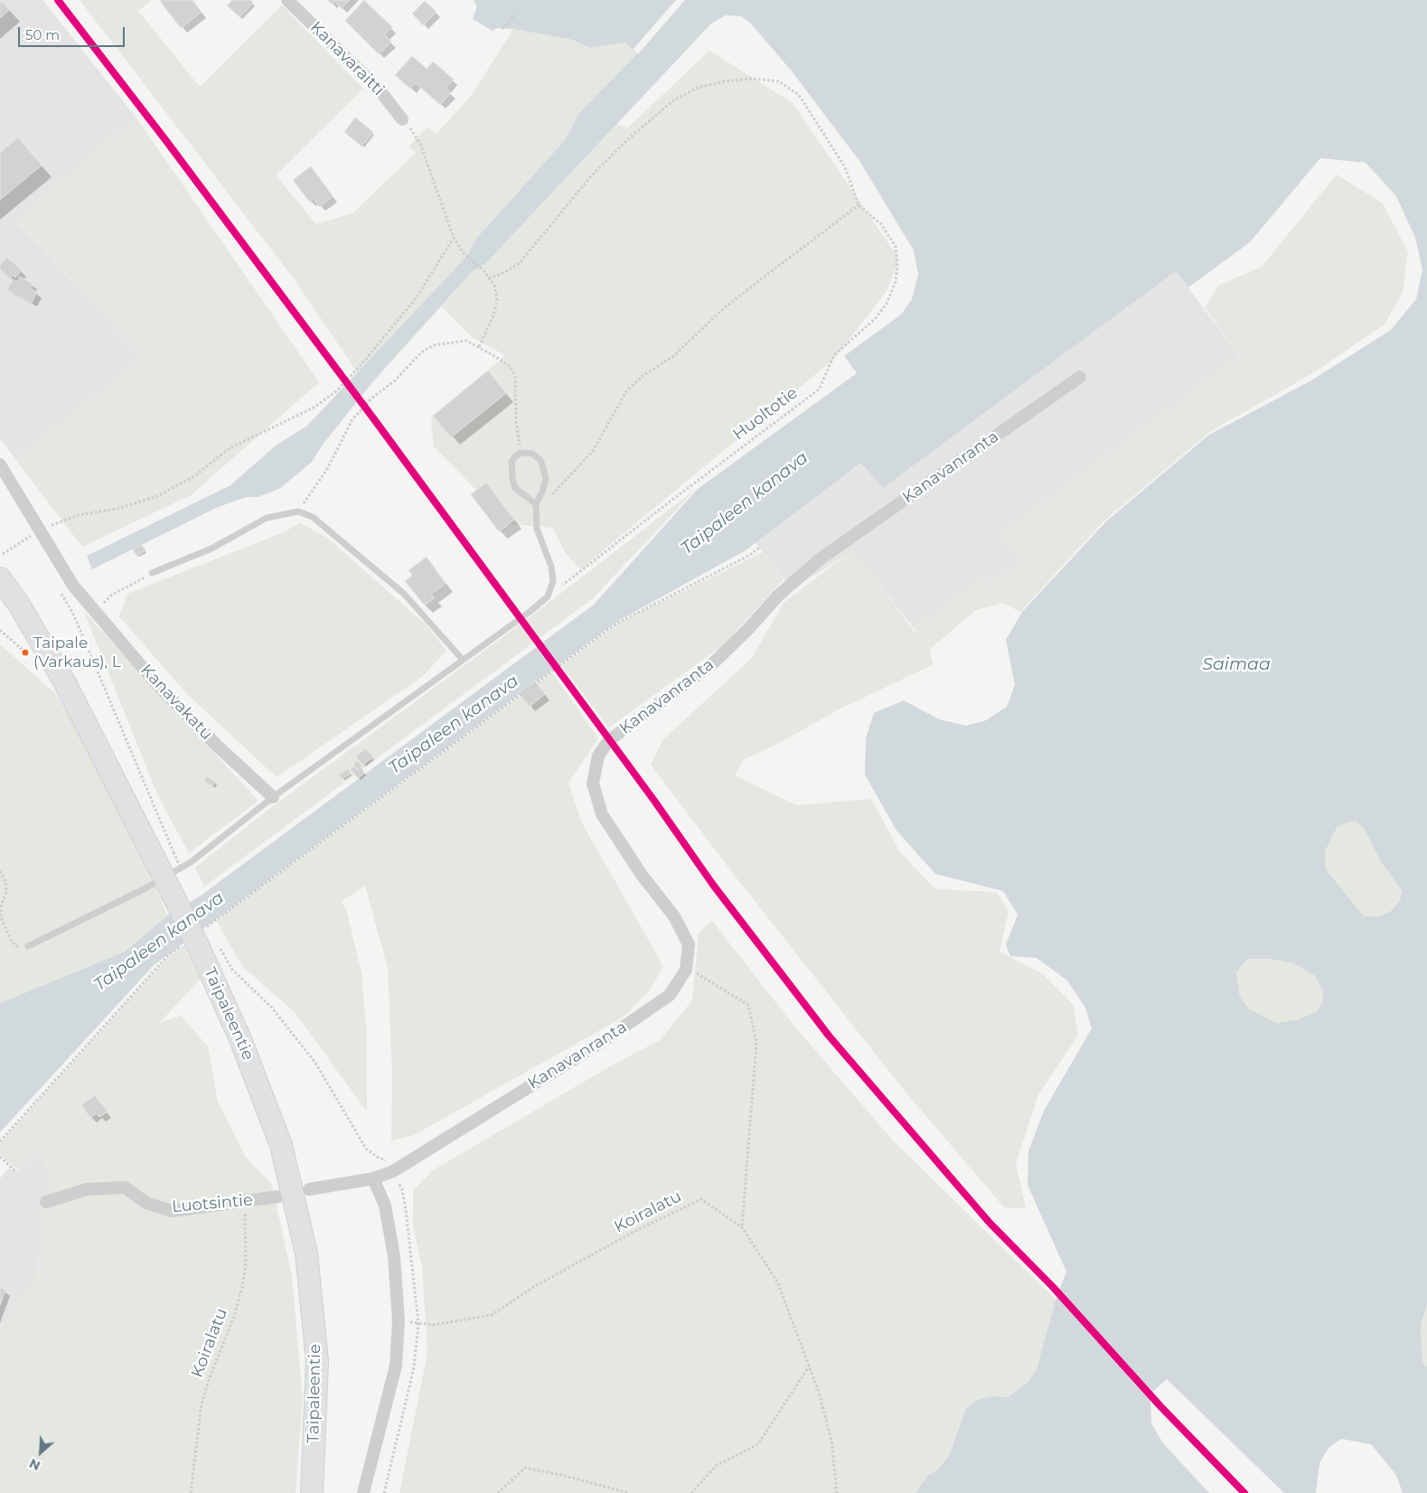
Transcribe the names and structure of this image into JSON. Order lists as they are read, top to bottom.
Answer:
{
  "streets": {
    "highway": ["Taipaleentie"],
    "street": [
      "Kanavaraitti",
      "Kanavanranta",
      "Kanavakatu",
      "Luotsintie"
    ],
    "path": ["Huoltotie", "Koiralatu"]
  },
  "crossings": [
    ["Luotsintie", "Koiralatu"]
  ],
  "water": ["Taipaleen kanava", "Saimaa"],
  "places": ["Taipale (Varkaus), L"],
  "scale_bar": "50 m",
  "north": "bottom left"
}
